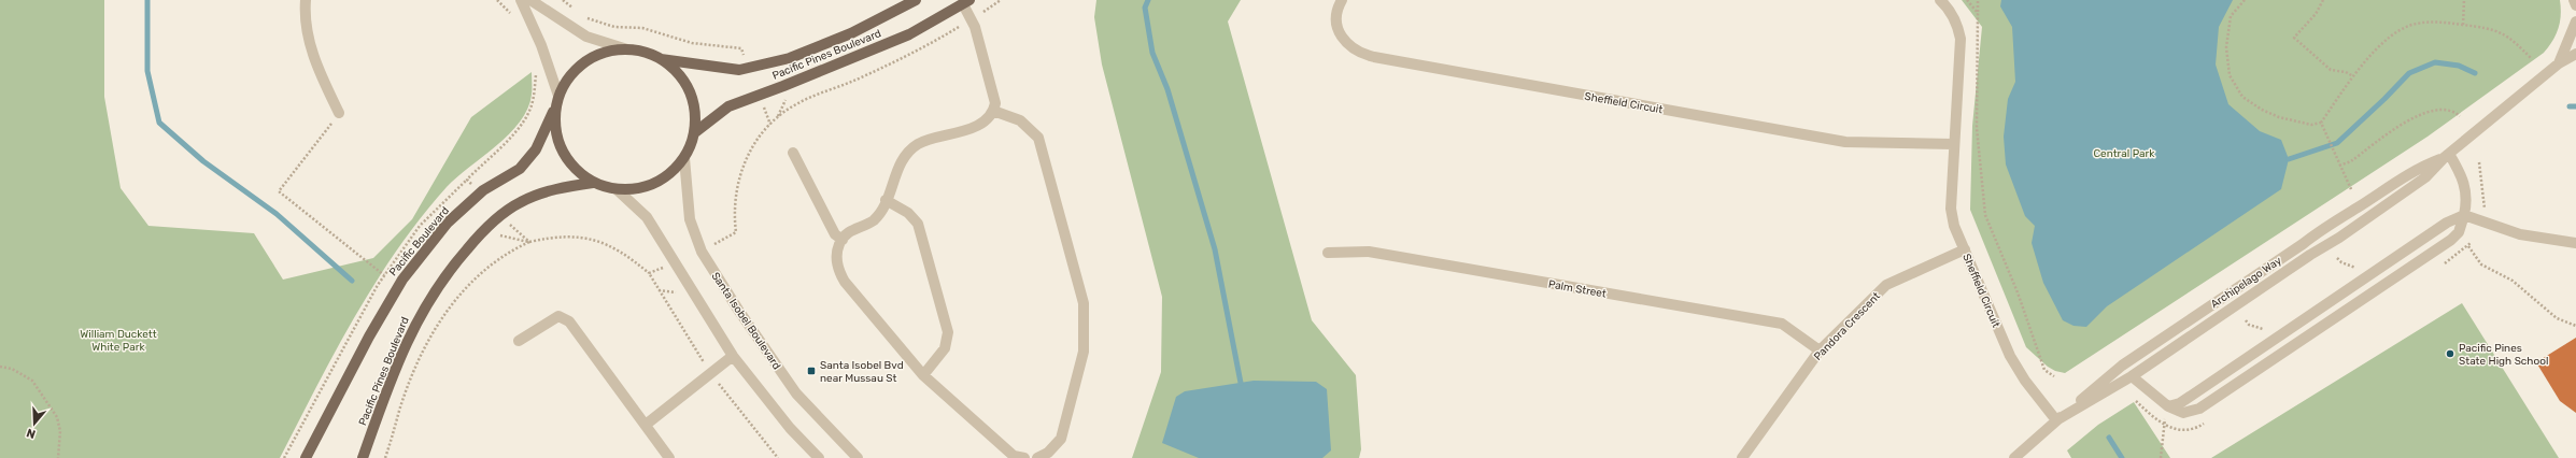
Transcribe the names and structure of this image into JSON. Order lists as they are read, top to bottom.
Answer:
{
  "streets": {
    "main road": ["Pacific Pines Boulevard", "Pacific Boulevard"],
    "street": [
      "Sheffield Circuit",
      "Archipelago Way",
      "Palm Street",
      "Santa Isobel Boulevard",
      "Pandora Crescent"
    ]
  },
  "crossings": [
    ["Pacific Pines Boulevard", "Pacific Boulevard"],
    ["Pacific Pines Boulevard", "Santa Isobel Boulevard"],
    ["Sheffield Circuit", "Archipelago Way"],
    ["Sheffield Circuit", "Pandora Crescent"],
    ["Pacific Boulevard", "Santa Isobel Boulevard"],
    ["Palm Street", "Pandora Crescent"]
  ],
  "parks": ["Central Park", "William Duckett White Park"],
  "places": {
    "other": ["Pacific Pines State High School"],
    "transit": ["Santa Isobel Bvd near Mussau St"]
  },
  "north": "bottom"
}
